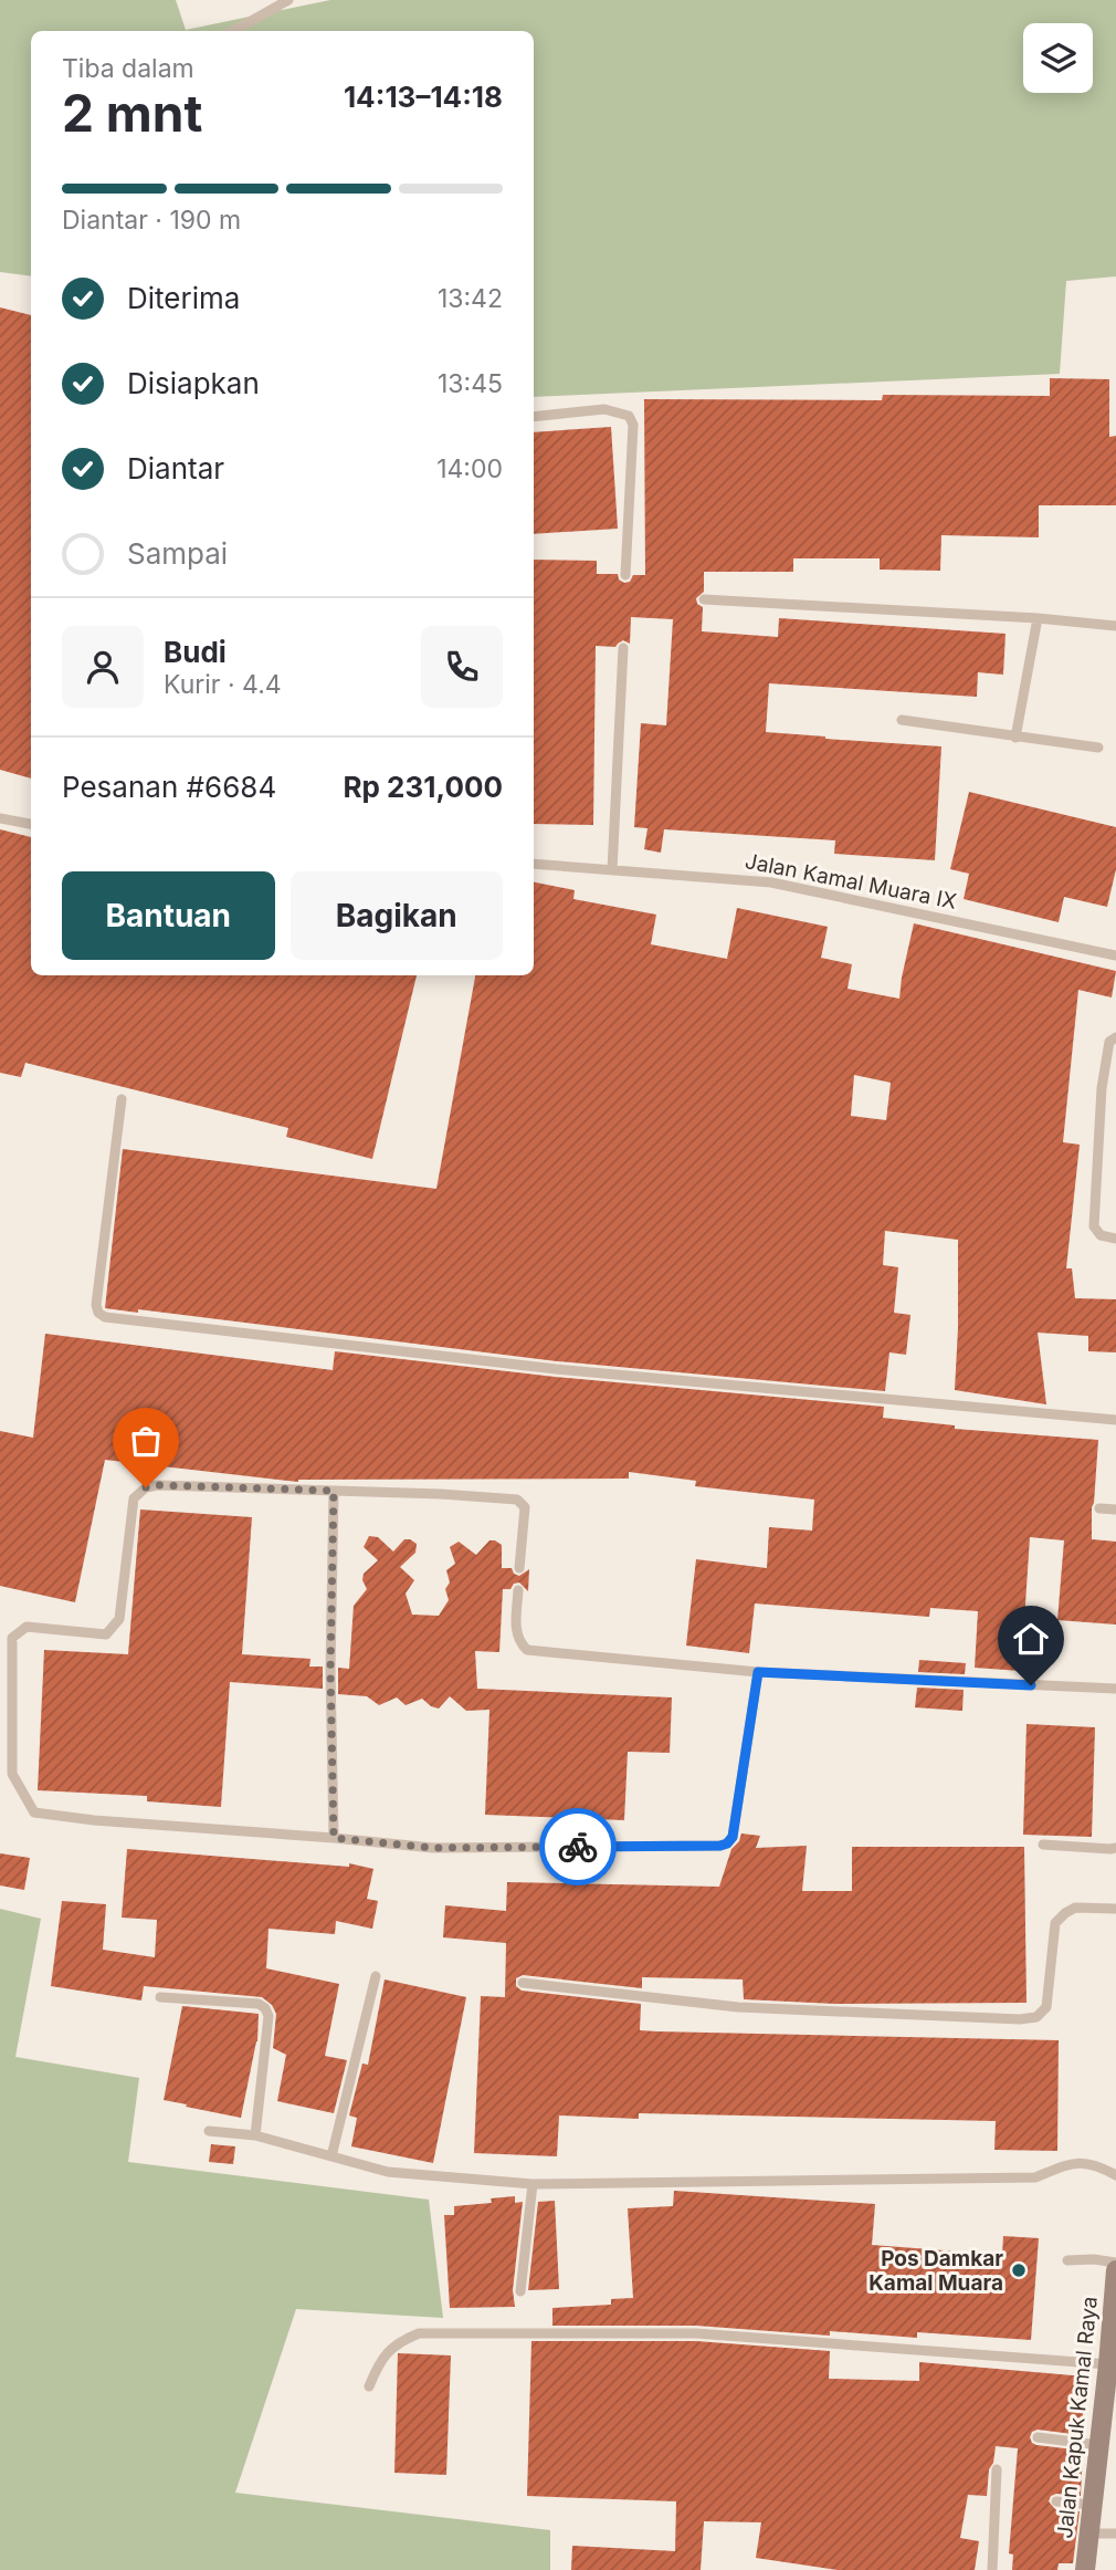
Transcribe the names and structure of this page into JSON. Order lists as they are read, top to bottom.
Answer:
{
  "streets": {
    "main road": ["Jalan Kapuk Kamal Raya"],
    "lane": ["Jalan Kamal Muara IX"]
  },
  "places": ["Pos Damkar Kamal Muara"],
  "page": {
    "heading": ["2 mnt", "Tiba dalam", "14:13–14:18"],
    "panel": [
      "Budi",
      "Kurir · 4.4",
      "Pesanan #6684",
      "Rp 231,000"
    ],
    "bar": "Diantar · 190 m",
    "list": [
      ["Diterima", "13:42"],
      ["Disiapkan", "13:45"],
      ["Diantar", "14:00"],
      "Sampai"
    ],
    "buttons": ["Bantuan", "Bagikan"]
  }
}
